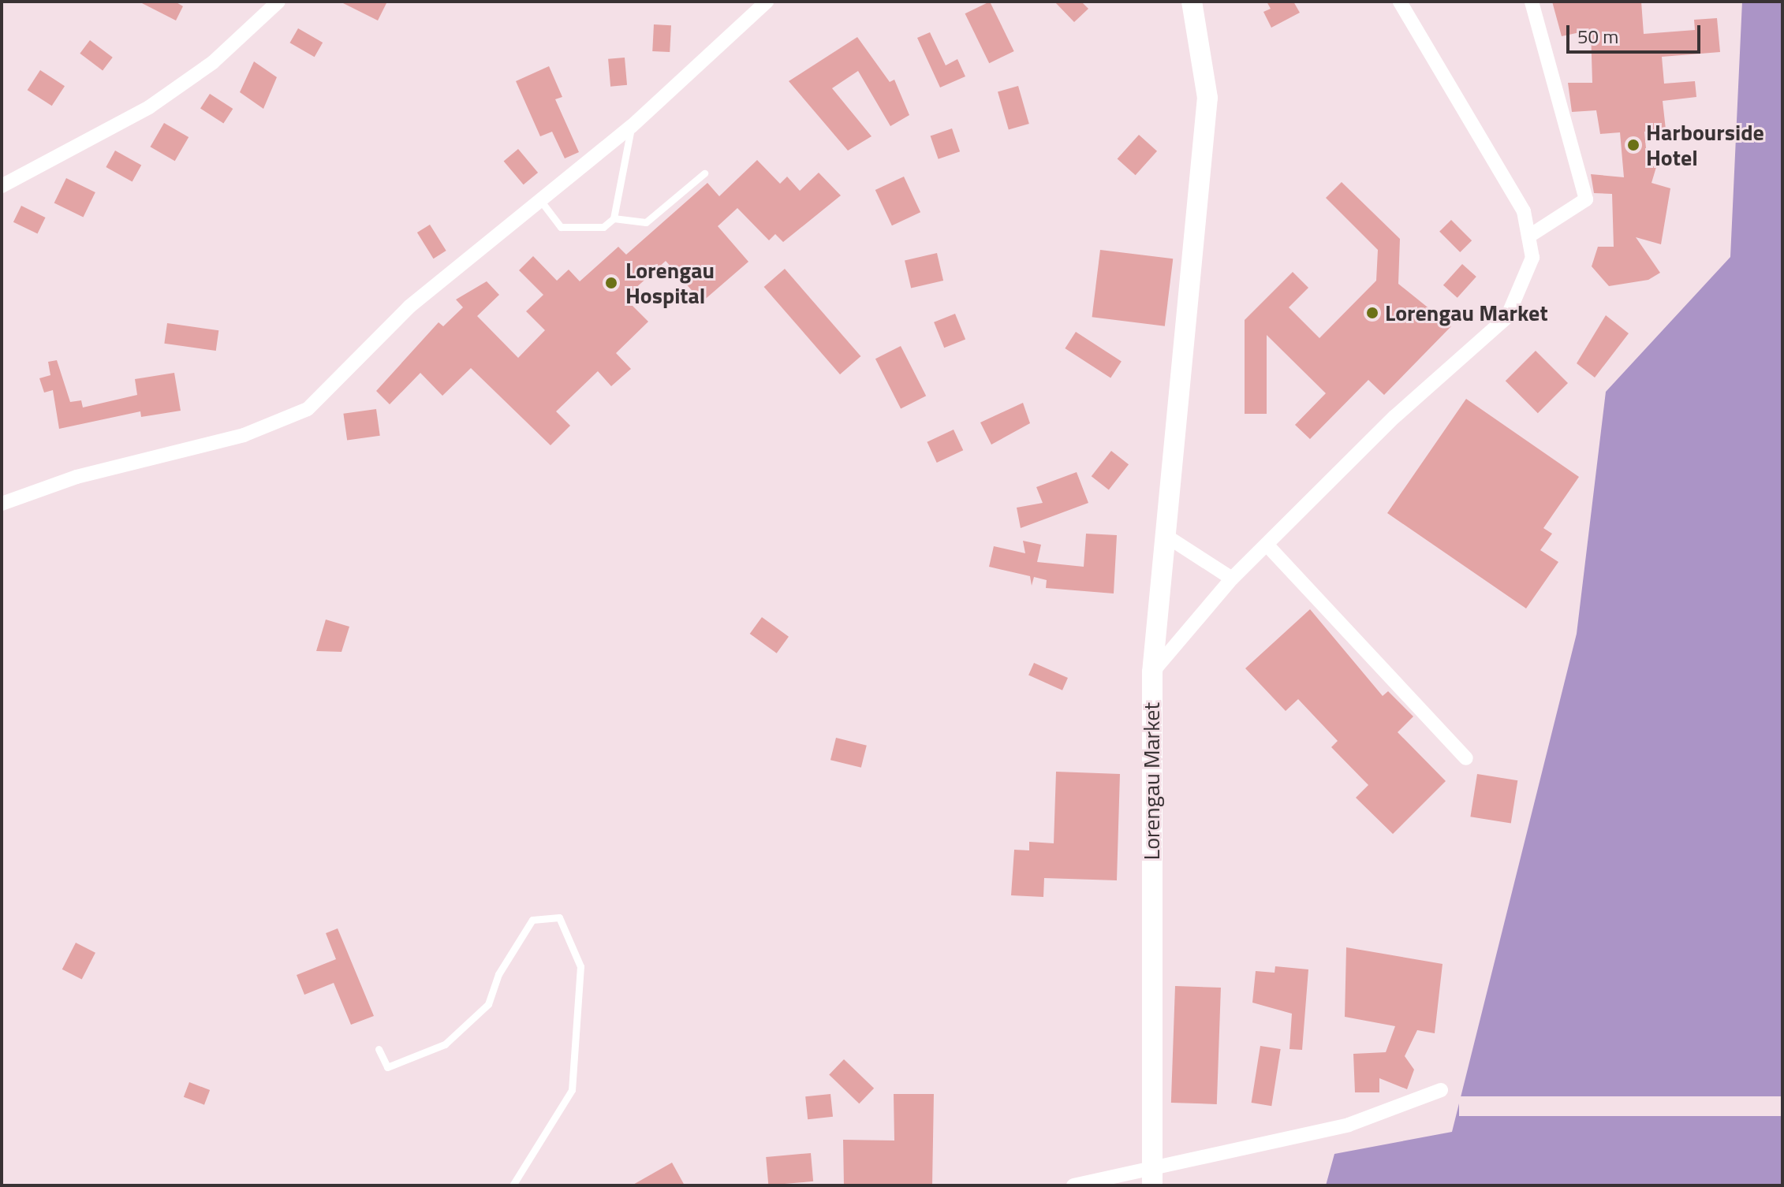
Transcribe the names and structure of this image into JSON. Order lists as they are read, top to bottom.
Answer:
{
  "streets": {
    "main road": ["Lorengau Market"]
  },
  "places": ["Harbourside Hotel", "Lorengau Hospital", "Lorengau Market"],
  "scale_bar": "50 m"
}
